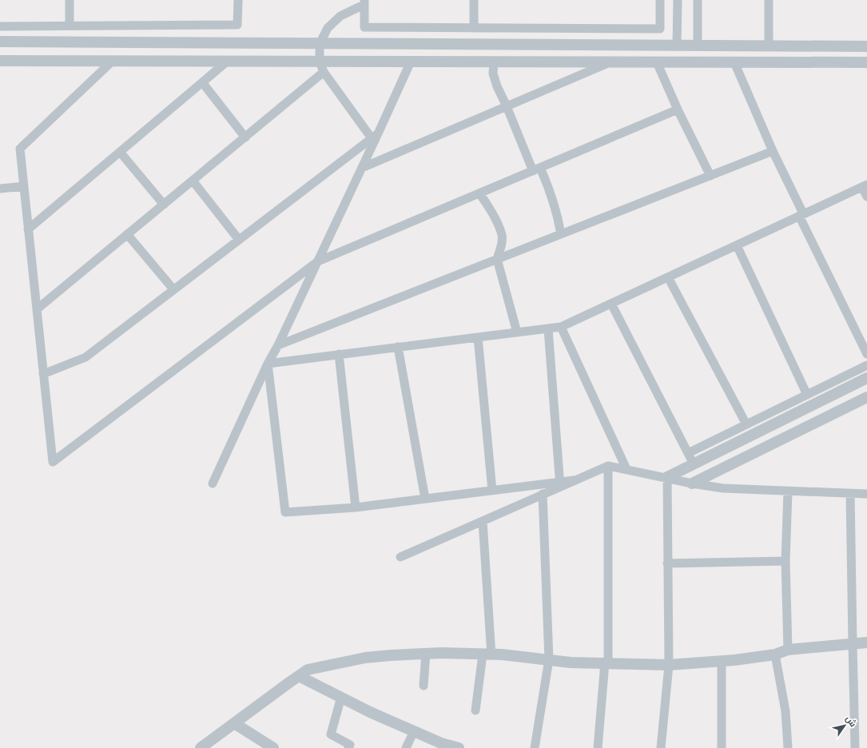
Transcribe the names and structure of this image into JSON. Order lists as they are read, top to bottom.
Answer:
{
  "north": "top right"
}
